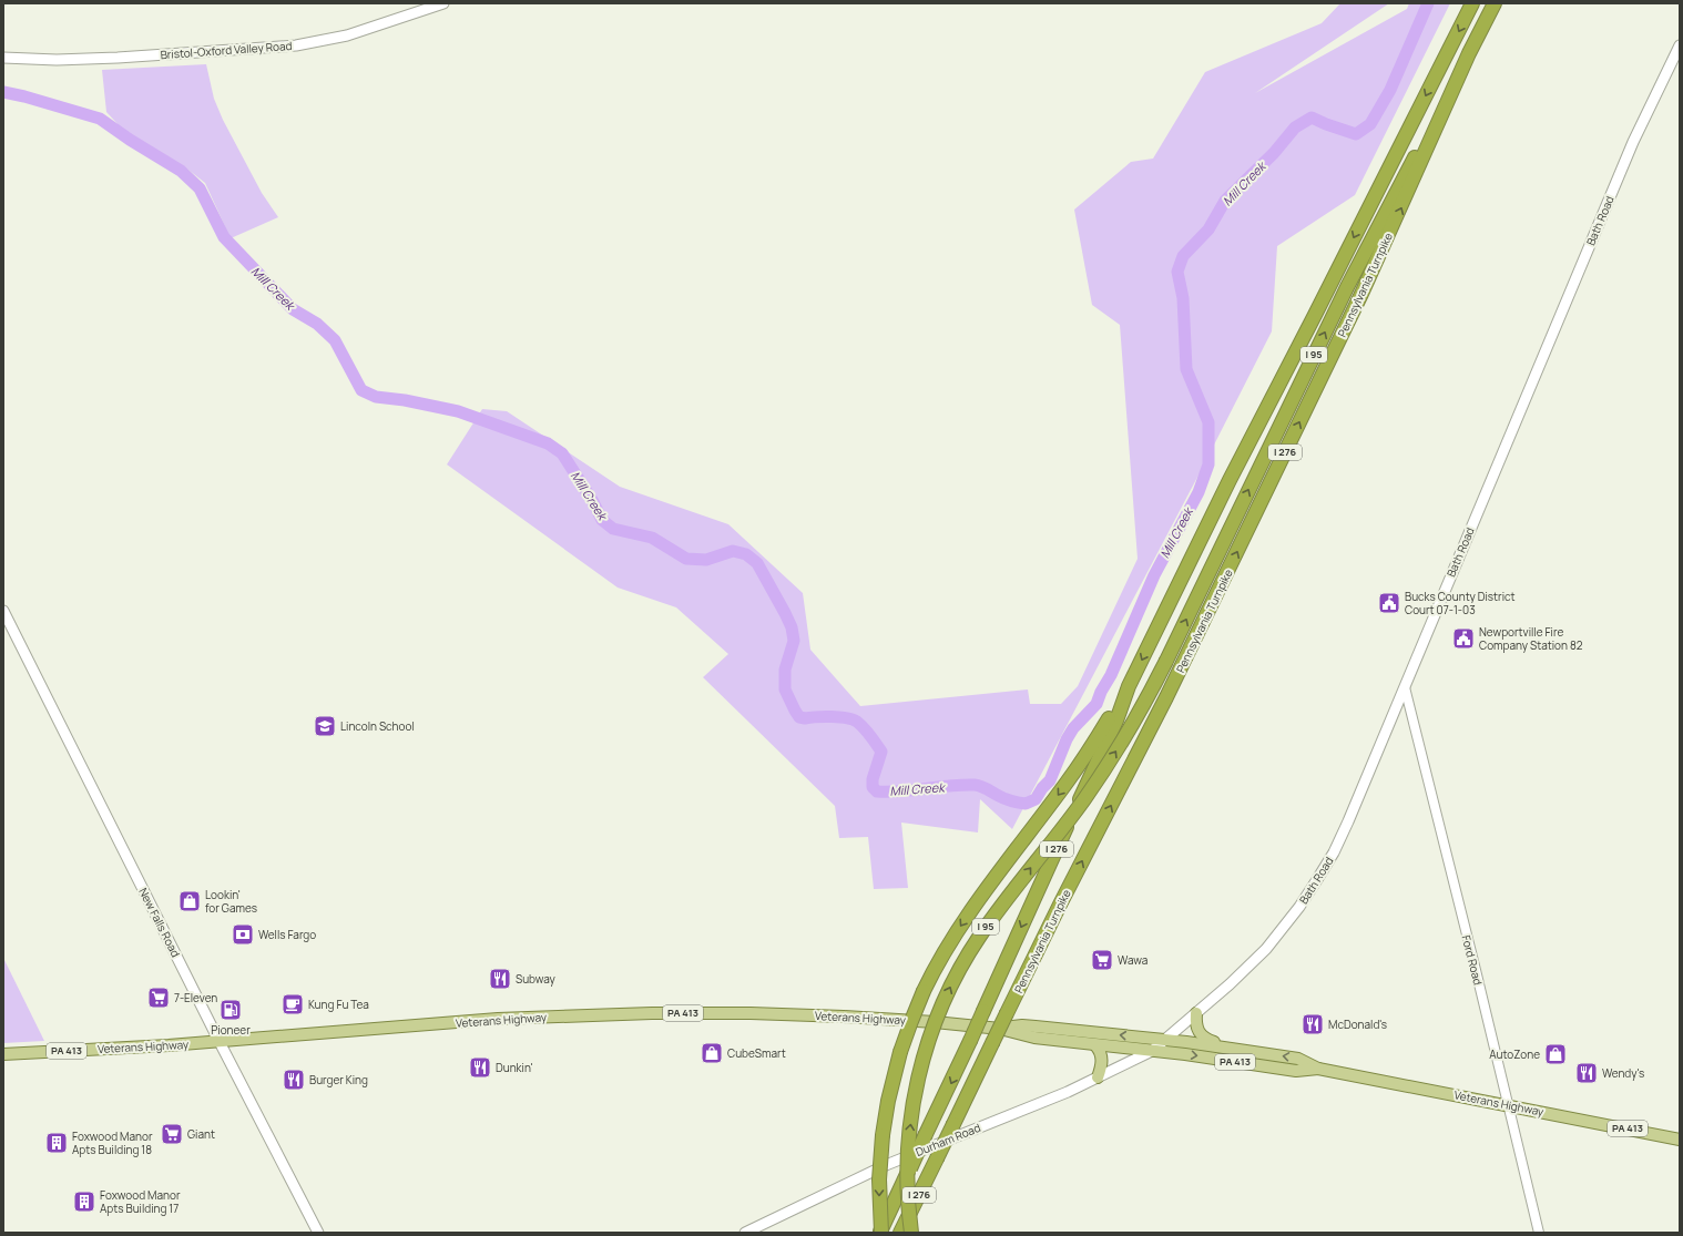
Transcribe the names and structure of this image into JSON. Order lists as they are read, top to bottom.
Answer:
{
  "streets": {
    "highway": ["Pennsylvania Turnpike", "I 95", "I 276"],
    "main road": [
      "Bristol-Oxford Valley Road",
      "Bath Road",
      "New Falls Road",
      "PA 413",
      "Veterans Highway",
      "Durham Road"
    ],
    "street": ["Ford Road"]
  },
  "crossings": [
    ["Bath Road", "Ford Road"],
    ["Bath Road", "Veterans Highway"],
    ["Bath Road", "Durham Road"],
    ["Pennsylvania Turnpike", "I 95"],
    ["New Falls Road", "Veterans Highway"],
    ["Ford Road", "Veterans Highway"],
    ["Veterans Highway", "Durham Road"]
  ],
  "water": ["Mill Creek"],
  "places": {
    "public building": ["Bucks County District Court 07-1-03", "Newportville Fire Company Station 82"],
    "school or university": ["Lincoln School"],
    "shop": ["Lookin' for Games", "CubeSmart", "AutoZone"],
    "bank": ["Wells Fargo"],
    "supermarket": ["Wawa", "7-Eleven", "Giant"],
    "restaurant": [
      "Subway",
      "McDonald's",
      "Dunkin'",
      "Wendy's",
      "Burger King"
    ],
    "cafe": ["Kung Fu Tea"],
    "fuel station": ["Pioneer"],
    "building": ["Foxwood Manor Apts Building 18", "Foxwood Manor Apts Building 17"]
  }
}
